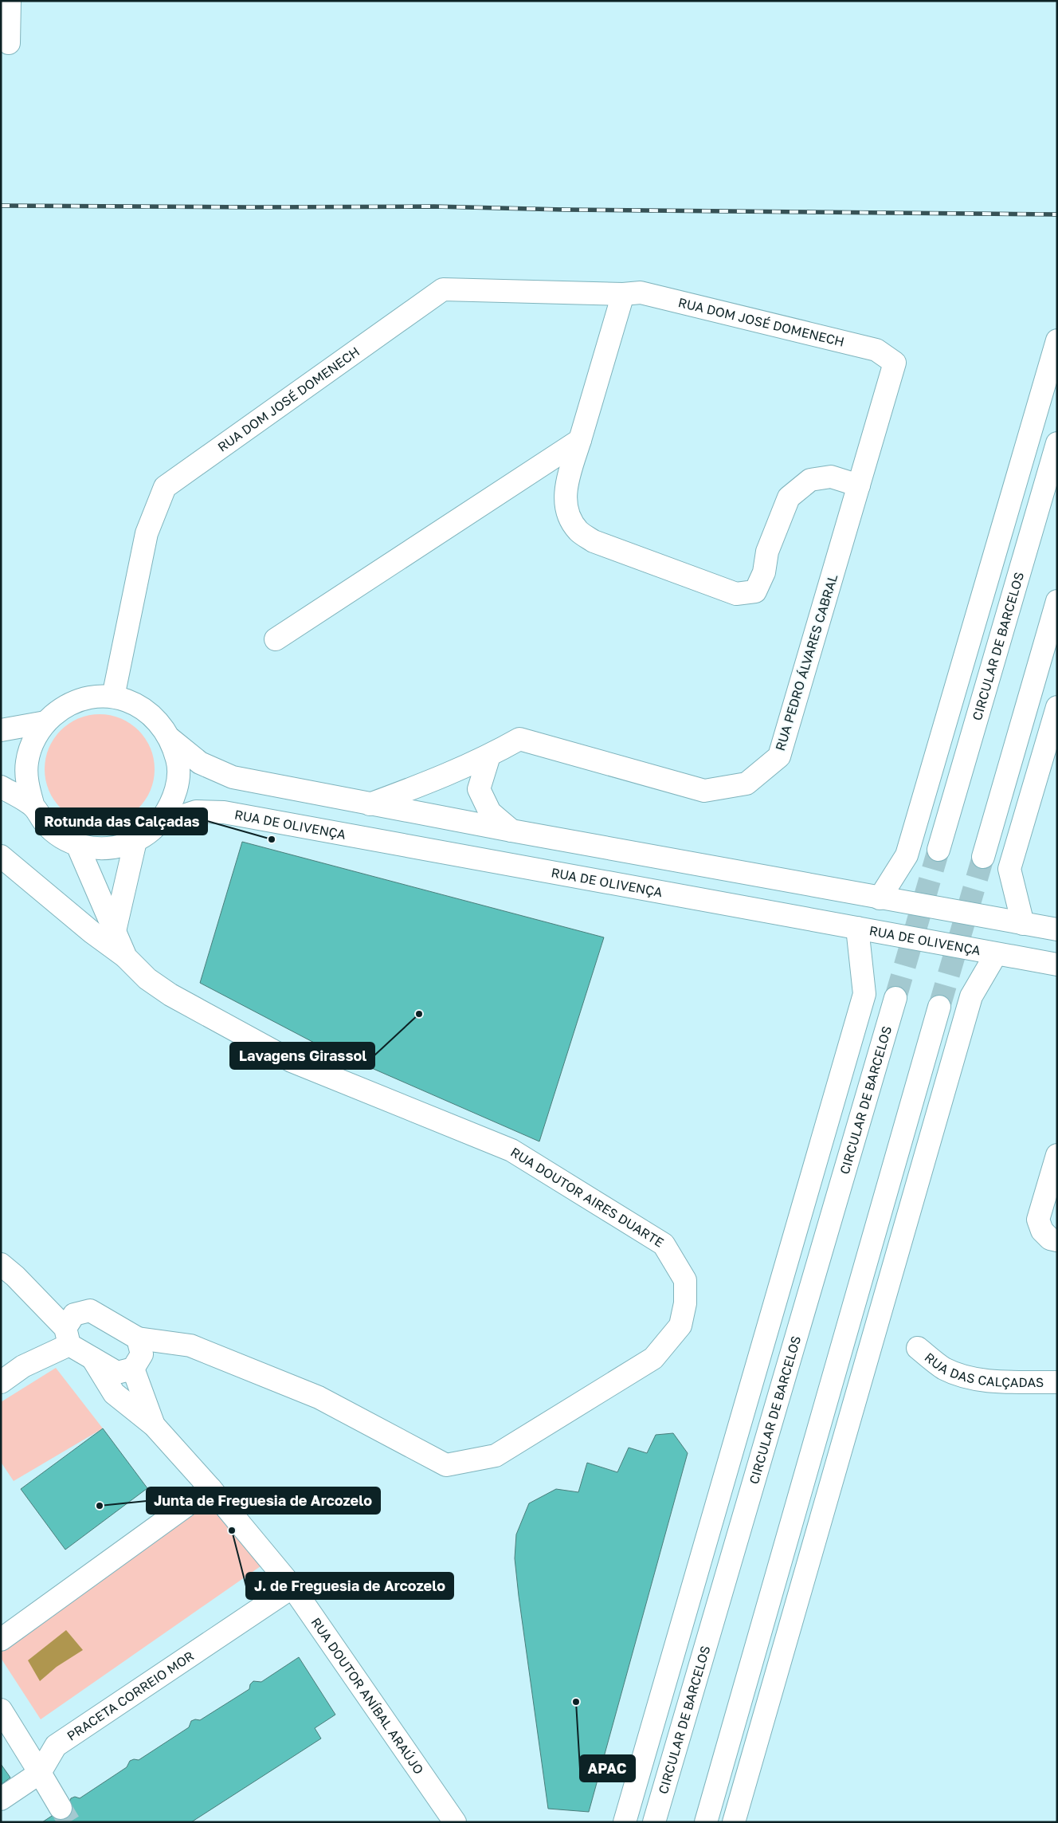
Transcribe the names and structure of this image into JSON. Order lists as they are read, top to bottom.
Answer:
{
  "streets": {
    "main road": [
      "RUA DOM JOSÉ DOMENECH",
      "CIRCULAR DE BARCELOS",
      "RUA PEDRO ÁLVARES CABRAL",
      "RUA DE OLIVENÇA",
      "RUA DOUTOR AIRES DUARTE",
      "RUA DAS CALÇADAS",
      "PRACETA CORREIO MOR",
      "RUA DOUTOR ANÍBAL ARAÚJO"
    ]
  },
  "crossings": [
    ["RUA DOM JOSÉ DOMENECH", "RUA PEDRO ÁLVARES CABRAL"],
    ["PRACETA CORREIO MOR", "RUA DOUTOR ANÍBAL ARAÚJO"]
  ],
  "places": [
    "Rotunda das Calçadas",
    "Lavagens Girassol",
    "Junta de Freguesia de Arcozelo",
    "J. de Freguesia de Arcozelo",
    "APAC"
  ]
}
